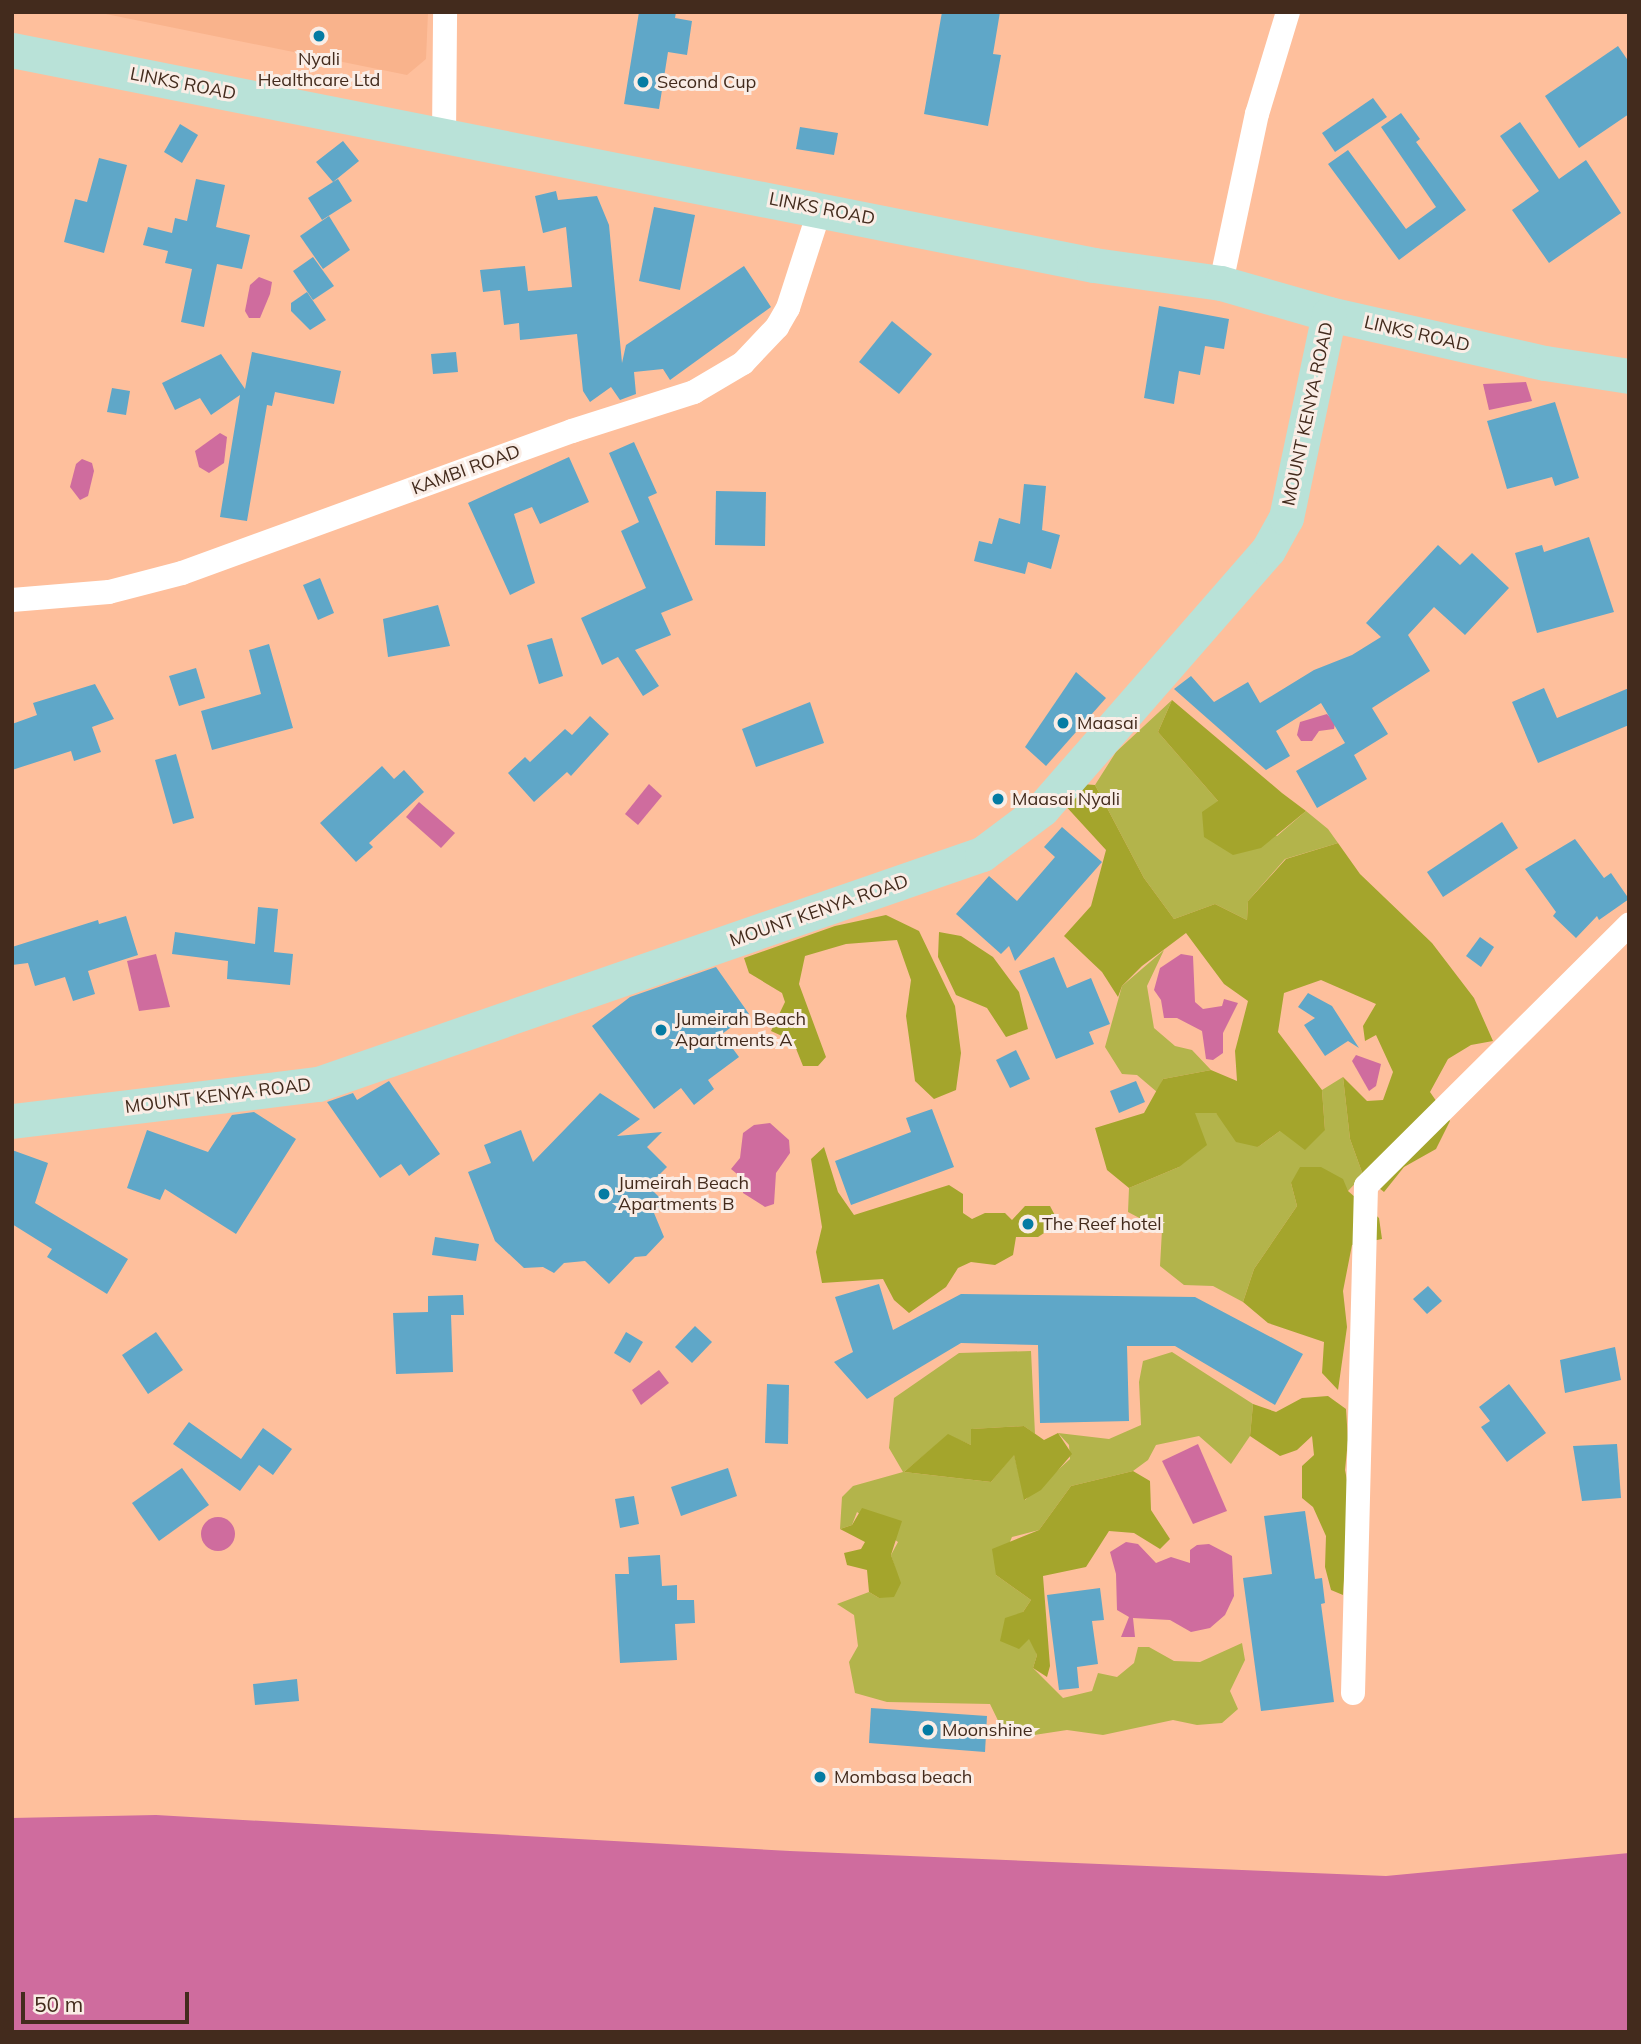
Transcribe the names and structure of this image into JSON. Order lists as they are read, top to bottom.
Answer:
{
  "streets": {
    "main road": ["LINKS ROAD", "MOUNT KENYA ROAD"],
    "street": ["KAMBI ROAD"]
  },
  "crossings": [
    ["LINKS ROAD", "MOUNT KENYA ROAD"],
    ["LINKS ROAD", "KAMBI ROAD"]
  ],
  "places": [
    "Nyali Healthcare Ltd",
    "Second Cup",
    "Maasai",
    "Maasai Nyali",
    "Jumeirah Beach Apartments A",
    "Jumeirah Beach Apartments B",
    "The Reef hotel",
    "Moonshine",
    "Mombasa beach"
  ],
  "scale_bar": "50 m"
}
